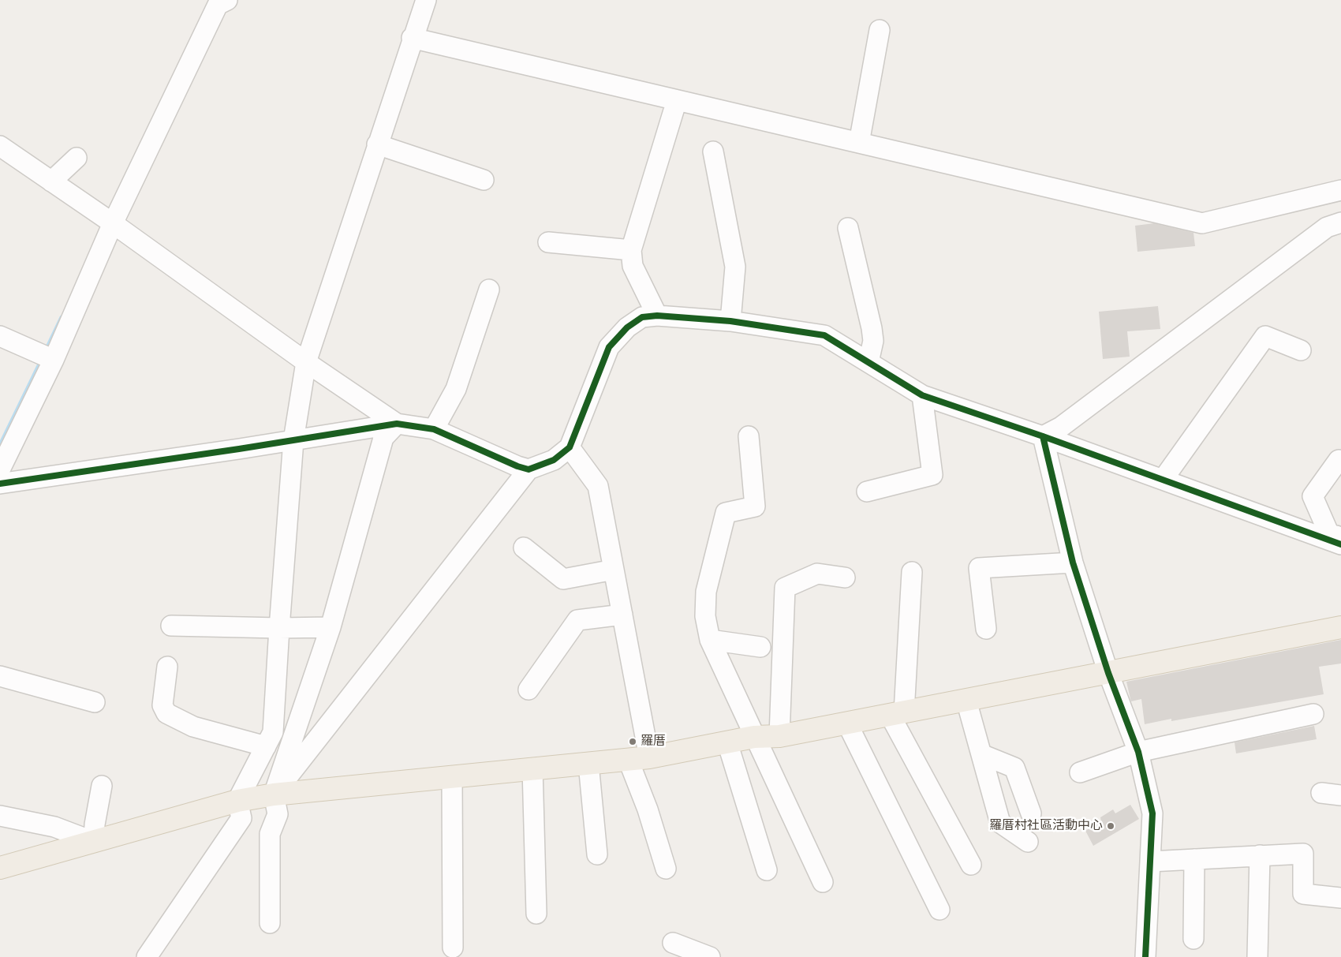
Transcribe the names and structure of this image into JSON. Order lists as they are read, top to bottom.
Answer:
{
  "places": ["羅厝", "羅厝村社區活動中心"]
}
